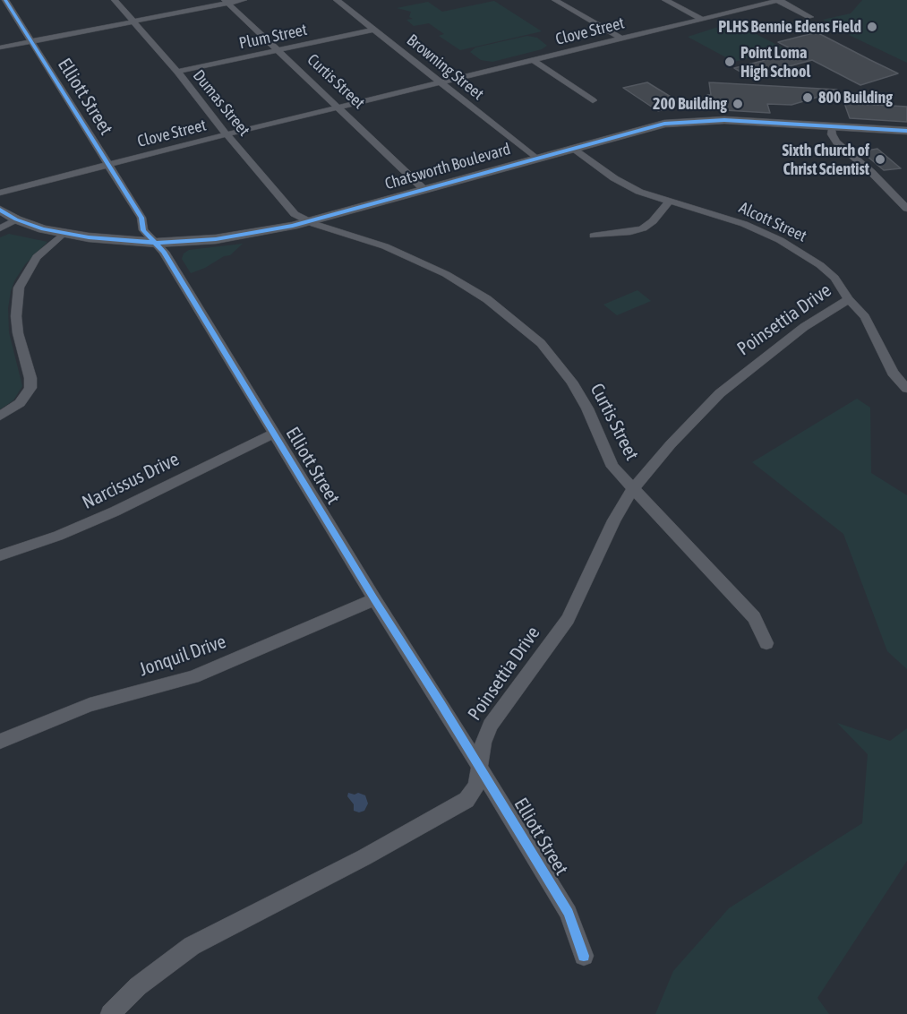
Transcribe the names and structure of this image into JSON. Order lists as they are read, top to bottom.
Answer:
{
  "streets": {
    "main road": ["Chatsworth Boulevard"],
    "street": [
      "Clove Street",
      "Plum Street",
      "Browning Street",
      "Curtis Street",
      "Elliott Street",
      "Dumas Street",
      "Alcott Street",
      "Poinsettia Drive",
      "Narcissus Drive",
      "Jonquil Drive"
    ]
  },
  "crossings": [
    ["Clove Street", "Browning Street"],
    ["Clove Street", "Curtis Street"],
    ["Clove Street", "Elliott Street"],
    ["Clove Street", "Dumas Street"],
    ["Plum Street", "Browning Street"],
    ["Plum Street", "Curtis Street"],
    ["Plum Street", "Dumas Street"],
    ["Browning Street", "Chatsworth Boulevard"],
    ["Curtis Street", "Dumas Street"],
    ["Curtis Street", "Chatsworth Boulevard"],
    ["Curtis Street", "Poinsettia Drive"],
    ["Elliott Street", "Chatsworth Boulevard"],
    ["Elliott Street", "Poinsettia Drive"],
    ["Elliott Street", "Narcissus Drive"],
    ["Elliott Street", "Jonquil Drive"],
    ["Dumas Street", "Chatsworth Boulevard"],
    ["Chatsworth Boulevard", "Alcott Street"],
    ["Alcott Street", "Poinsettia Drive"]
  ],
  "places": [
    "PLHS Bennie Edens Field",
    "Point Loma High School",
    "800 Building",
    "200 Building",
    "Sixth Church of Christ Scientist"
  ]
}
